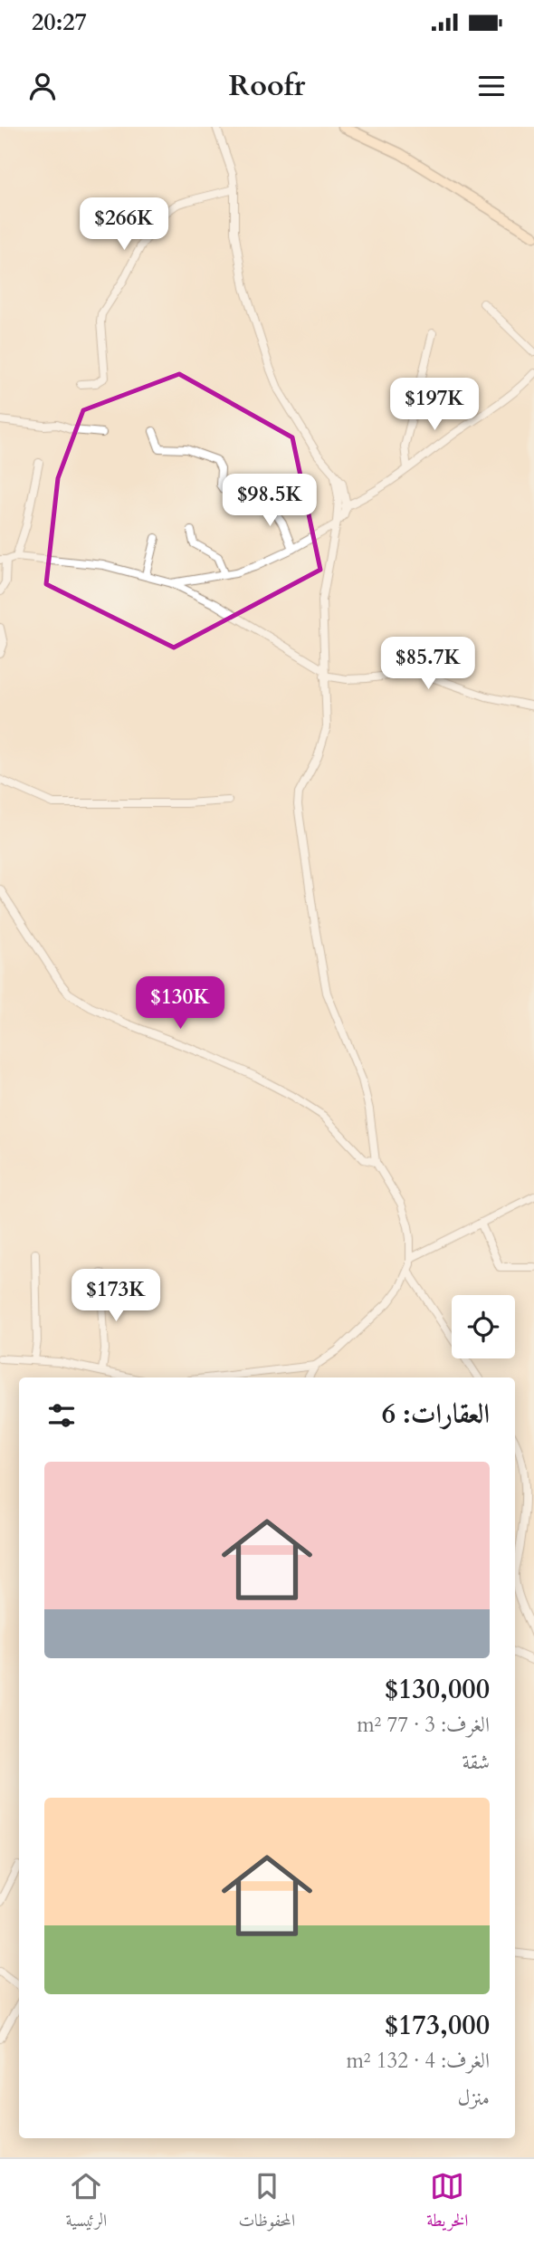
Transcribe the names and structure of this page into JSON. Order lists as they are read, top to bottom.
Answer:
{
  "page": {
    "status": "20:27",
    "header": "Roofr",
    "price": [
      "$266K",
      "$197K",
      "$98.5K",
      "$85.7K",
      "$130K",
      "$173K"
    ],
    "heading": "العقارات: 6",
    "list": [
      {
        "name": "$130,000",
        "note": "الغرف: 3 · 77 m² · شقة"
      },
      {
        "name": "$173,000",
        "note": "الغرف: 4 · 132 m² · منزل"
      }
    ],
    "tabs": ["الخريطة", "المحفوظات", "الرئيسية"]
  }
}
